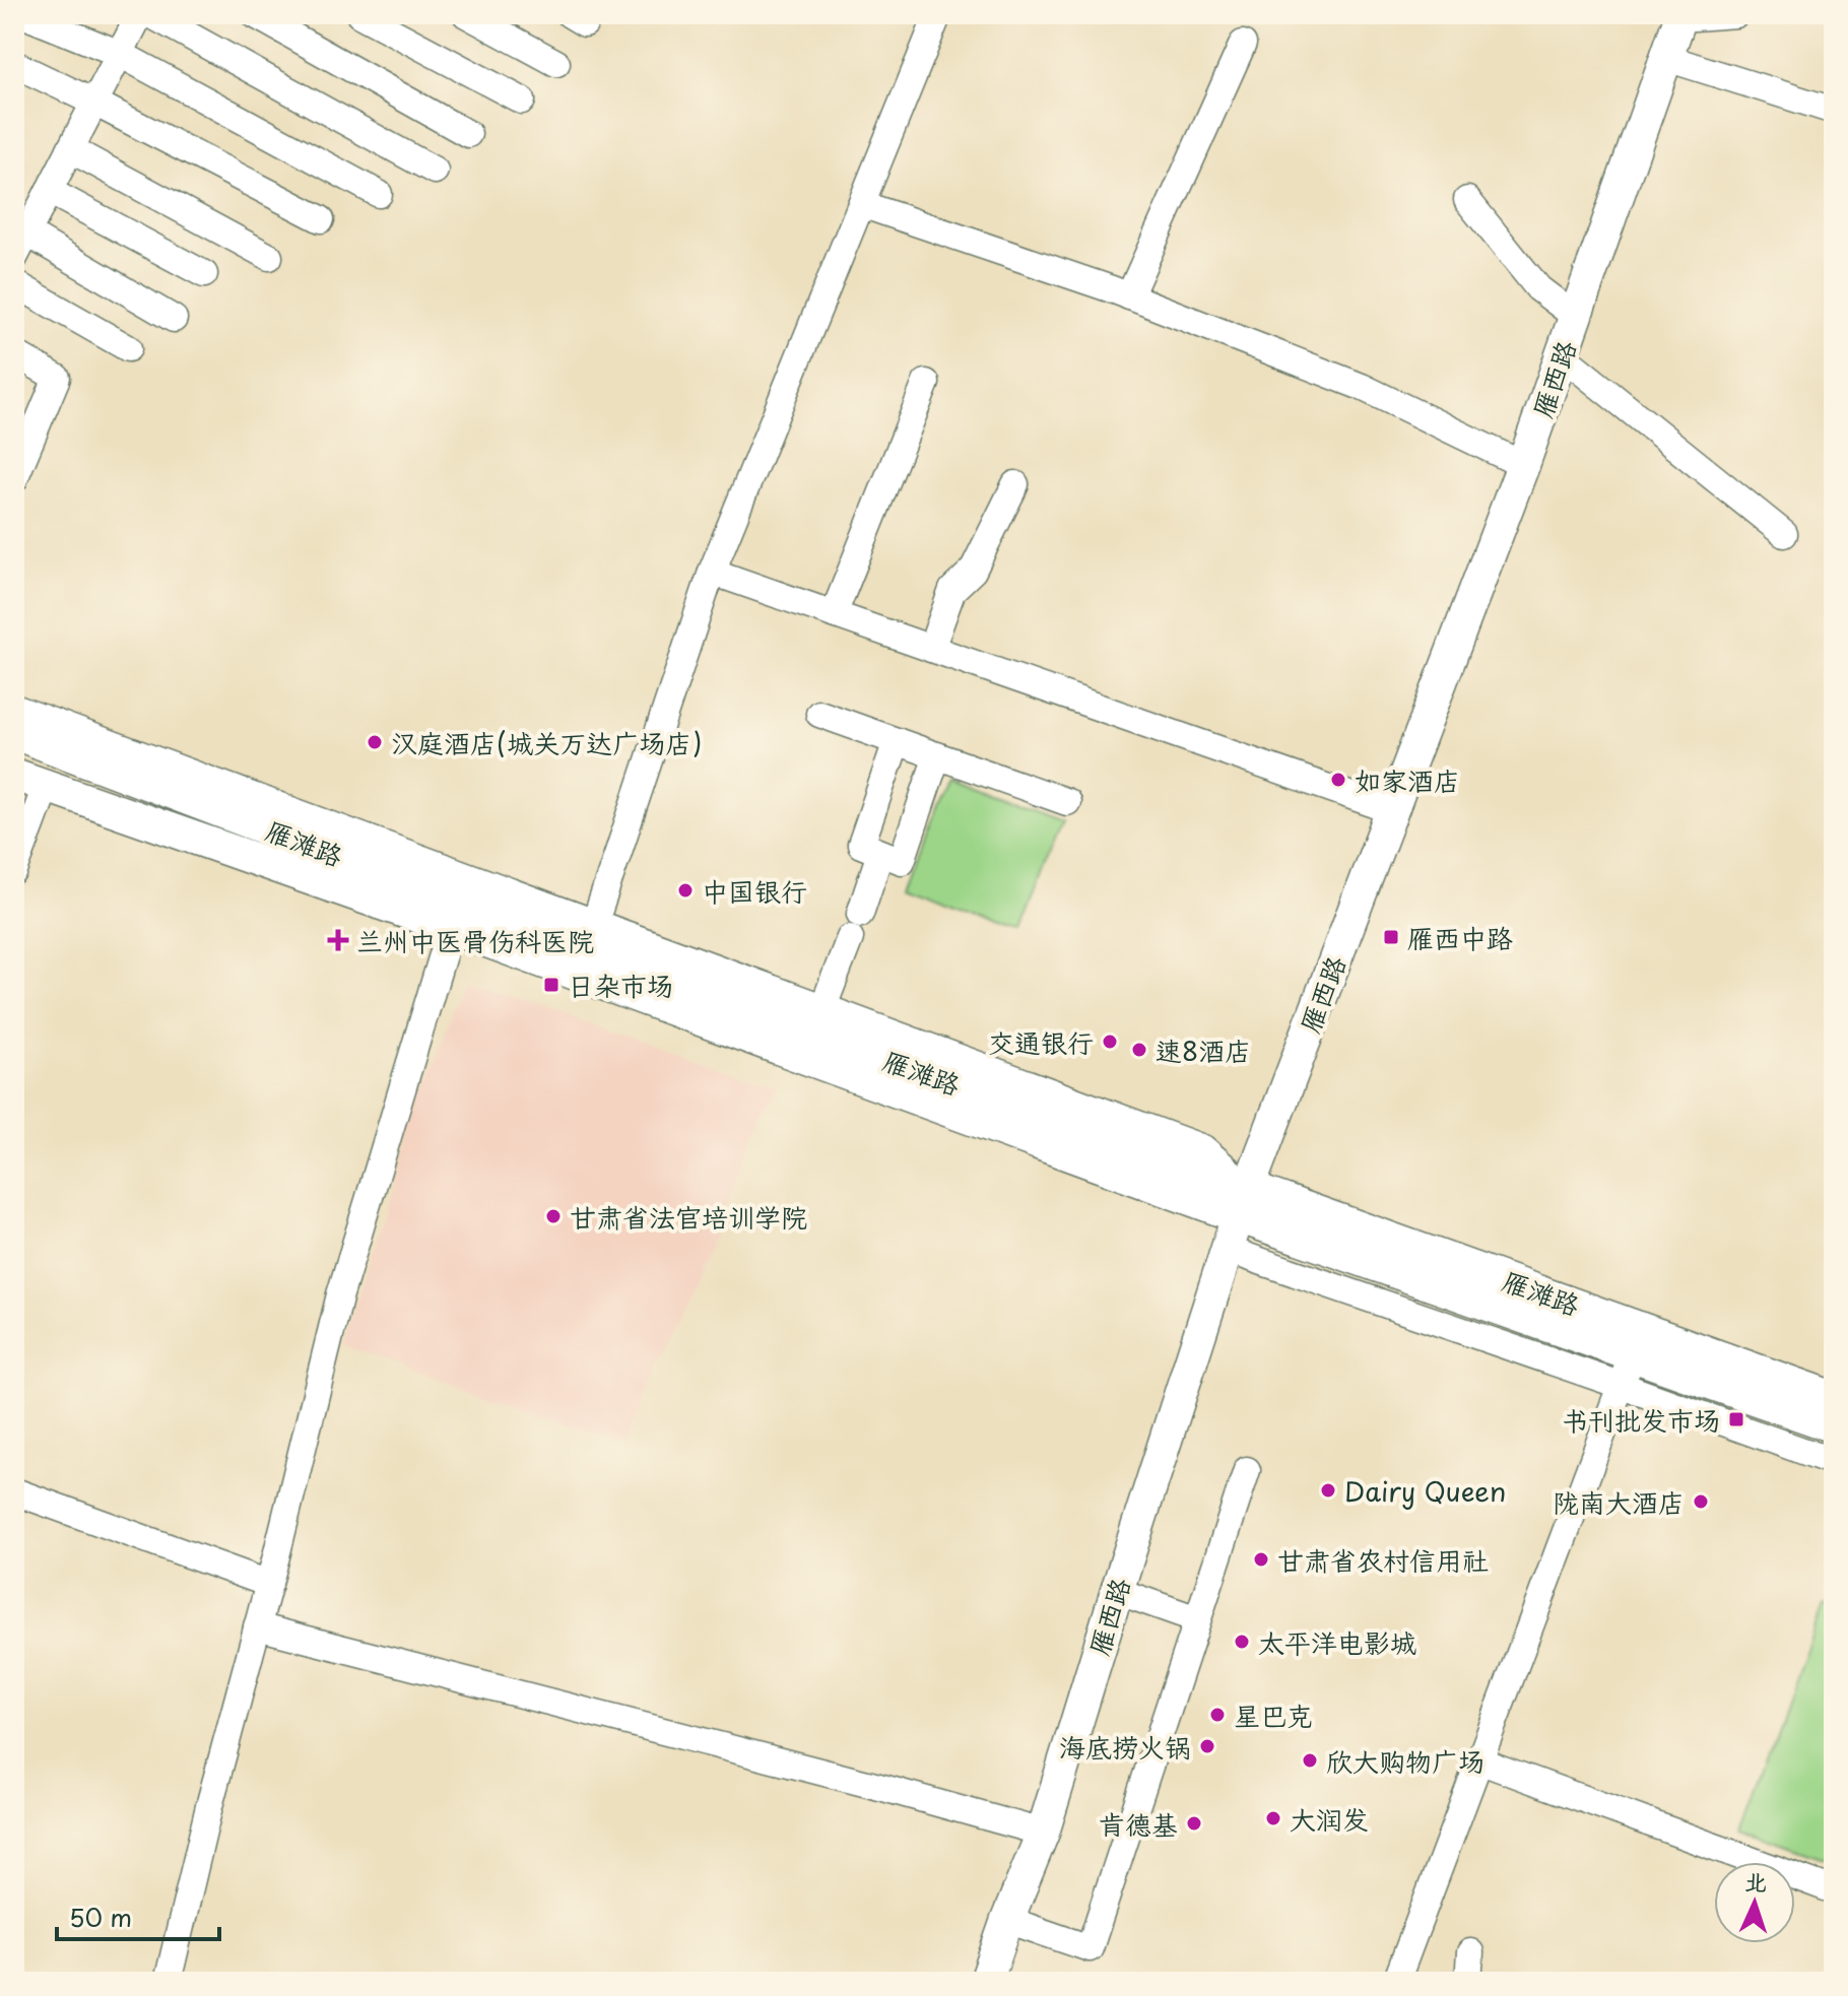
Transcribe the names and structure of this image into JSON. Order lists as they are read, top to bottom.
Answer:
{
  "streets": {
    "main road": ["雁西路", "雁滩路"]
  },
  "crossings": [
    ["雁西路", "雁滩路"]
  ],
  "places": {
    "other": [
      "汉庭酒店(城关万达广场店)",
      "如家酒店",
      "中国银行",
      "交通银行",
      "速8酒店",
      "甘肃省法官培训学院",
      "Dairy Queen",
      "陇南大酒店",
      "甘肃省农村信用社",
      "太平洋电影城",
      "星巴克",
      "海底捞火锅",
      "欣大购物广场",
      "大润发",
      "肯德基"
    ],
    "transit": ["雁西中路", "日杂市场", "书刊批发市场"],
    "health": ["兰州中医骨伤科医院"]
  },
  "scale_bar": "50 m",
  "north": "top"
}
